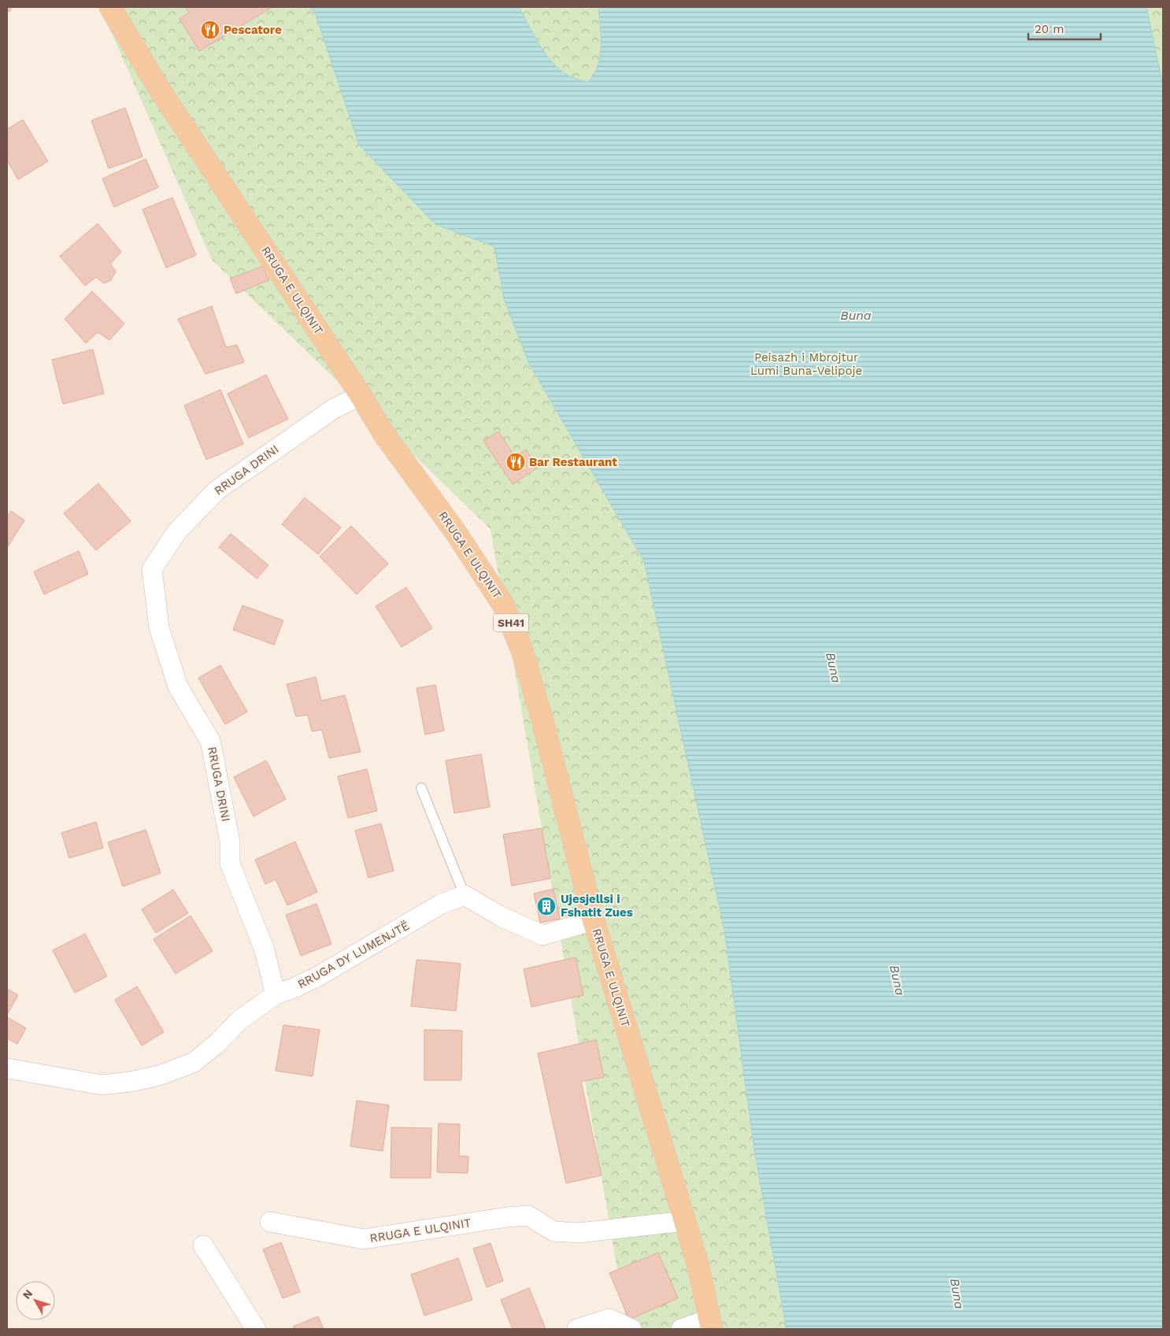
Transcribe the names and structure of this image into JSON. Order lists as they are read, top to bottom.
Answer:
{
  "streets": {
    "main road": ["RRUGA E ULQINIT", "SH41"],
    "street": ["RRUGA DRINI", "RRUGA DY LUMENJTË"]
  },
  "crossings": [
    ["RRUGA E ULQINIT", "RRUGA DRINI"],
    ["RRUGA DRINI", "RRUGA DY LUMENJTË"]
  ],
  "water": ["Buna"],
  "parks": ["Peisazh i Mbrojtur Lumi Buna-Velipoje"],
  "places": {
    "restaurant": ["Pescatore", "Bar Restaurant"],
    "building": ["Ujesjellsi i Fshatit Zues"]
  },
  "scale_bar": "20 m",
  "north": "top left"
}
